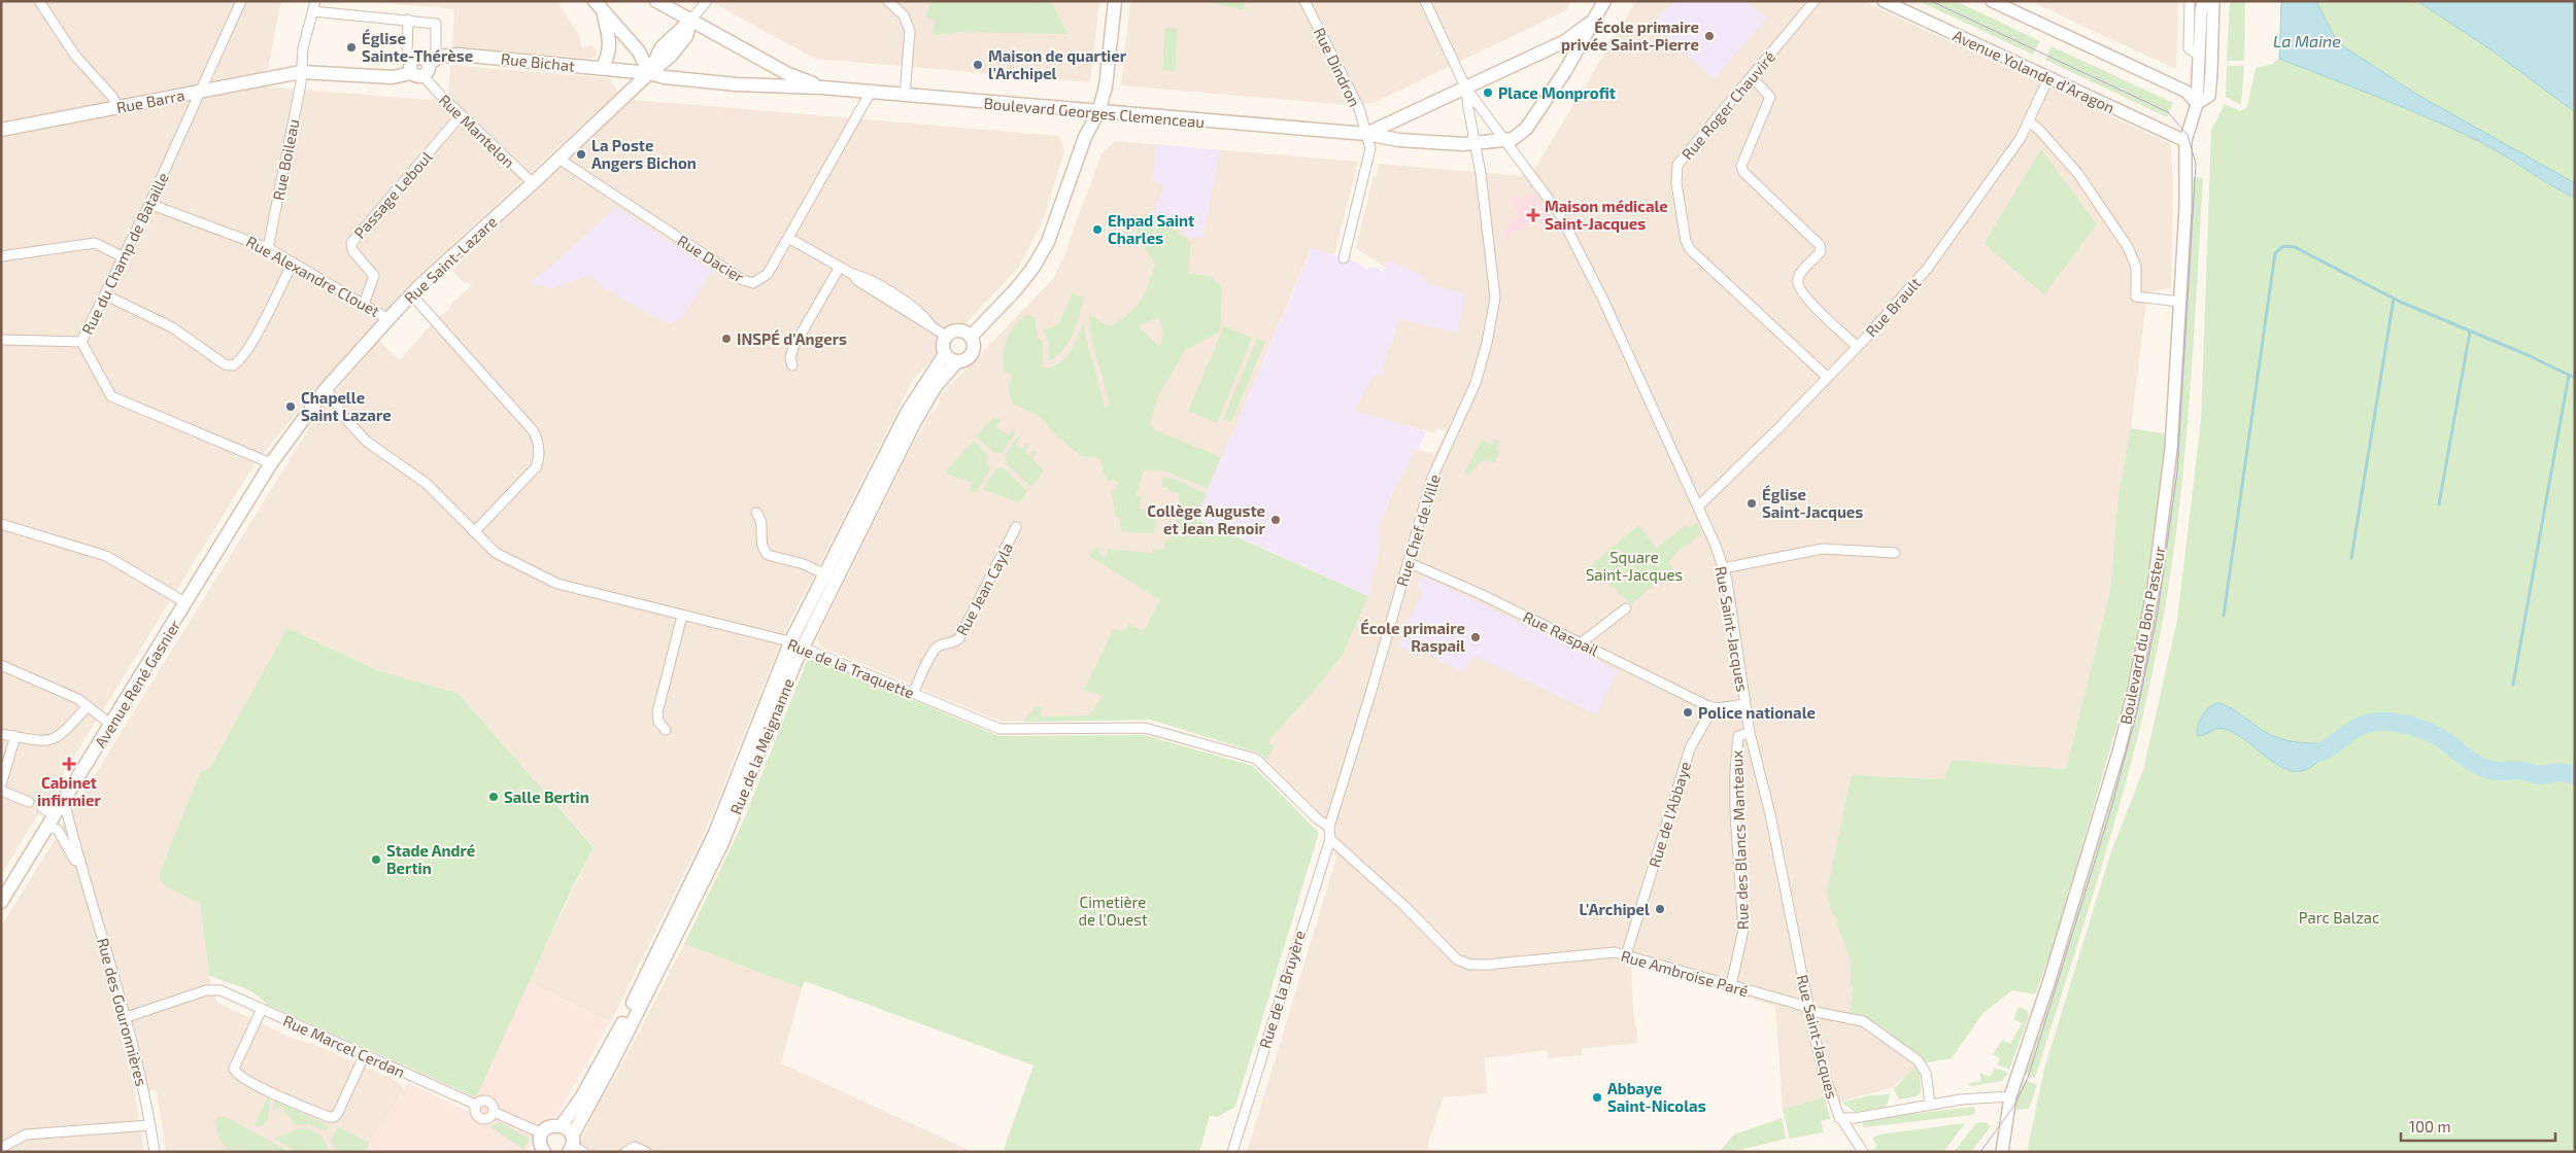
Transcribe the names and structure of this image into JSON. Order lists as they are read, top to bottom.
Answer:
{
  "streets": {
    "main road": [
      "Rue Bichat",
      "Rue Barra",
      "Boulevard Georges Clemenceau",
      "Rue Saint-Lazare",
      "Avenue René Gasnier",
      "Rue de la Meignanne"
    ],
    "street": [
      "Rue Dindron",
      "Avenue Yolande d’Aragon",
      "Rue Roger Chauviré",
      "Rue Mantelon",
      "Rue Boileau",
      "Passage Leboul",
      "Rue du Champ de Bataille",
      "Rue Dacier",
      "Rue Alexandre Clouet",
      "Rue Brault",
      "Rue Chef de Ville",
      "Rue Jean Cayla",
      "Rue Saint-Jacques",
      "Rue Raspail",
      "Boulevard du Bon Pasteur",
      "Rue de la Traquette",
      "Rue de l'Abbaye",
      "Rue des Blancs Manteaux",
      "Rue Ambroise Paré",
      "Rue de la Bruyère",
      "Rue des Gouronnières",
      "Rue Marcel Cerdan"
    ]
  },
  "crossings": [
    ["Rue Bichat", "Rue Barra"],
    ["Rue Bichat", "Boulevard Georges Clemenceau"],
    ["Rue Bichat", "Rue Mantelon"],
    ["Rue Bichat", "Rue Boileau"],
    ["Rue Bichat", "Rue Saint-Lazare"],
    ["Rue Dindron", "Boulevard Georges Clemenceau"],
    ["Avenue Yolande d’Aragon", "Rue Brault"],
    ["Avenue Yolande d’Aragon", "Boulevard du Bon Pasteur"],
    ["Rue Barra", "Rue Boileau"],
    ["Rue Barra", "Rue du Champ de Bataille"],
    ["Rue Roger Chauviré", "Rue Brault"],
    ["Boulevard Georges Clemenceau", "Rue Dacier"],
    ["Boulevard Georges Clemenceau", "Rue Saint-Lazare"],
    ["Rue Mantelon", "Passage Leboul"],
    ["Rue Mantelon", "Rue Saint-Lazare"],
    ["Rue Boileau", "Rue Alexandre Clouet"],
    ["Passage Leboul", "Rue Alexandre Clouet"],
    ["Rue du Champ de Bataille", "Rue Saint-Lazare"],
    ["Rue du Champ de Bataille", "Rue Alexandre Clouet"],
    ["Rue du Champ de Bataille", "Avenue René Gasnier"],
    ["Rue Dacier", "Rue Saint-Lazare"],
    ["Rue Saint-Lazare", "Rue Alexandre Clouet"],
    ["Rue Saint-Lazare", "Rue de la Traquette"],
    ["Rue Saint-Lazare", "Avenue René Gasnier"],
    ["Rue Brault", "Rue Saint-Jacques"],
    ["Rue Chef de Ville", "Rue Raspail"],
    ["Rue Chef de Ville", "Rue de la Traquette"],
    ["Rue Chef de Ville", "Rue de la Bruyère"],
    ["Rue Jean Cayla", "Rue de la Traquette"],
    ["Rue Saint-Jacques", "Rue des Blancs Manteaux"],
    ["Rue Saint-Jacques", "Rue Ambroise Paré"],
    ["Rue Raspail", "Rue de l'Abbaye"],
    ["Rue de la Traquette", "Rue de la Meignanne"],
    ["Rue de la Traquette", "Rue de la Bruyère"],
    ["Avenue René Gasnier", "Rue des Gouronnières"],
    ["Rue de l'Abbaye", "Rue Ambroise Paré"],
    ["Rue des Blancs Manteaux", "Rue Ambroise Paré"],
    ["Rue Ambroise Paré", "Rue de la Bruyère"],
    ["Rue des Gouronnières", "Rue Marcel Cerdan"]
  ],
  "water": ["La Maine"],
  "parks": ["Square Saint-Jacques", "Cimetière de l'Ouest", "Parc Balzac"],
  "places": {
    "other": [
      "École primaire privée Saint-Pierre",
      "Église Sainte-Thérèse",
      "Maison de quartier l'Archipel",
      "Place Monprofit",
      "La Poste Angers Bichon",
      "Ehpad Saint Charles",
      "INSPÉ d'Angers",
      "Chapelle Saint Lazare",
      "Église Saint-Jacques",
      "Collège Auguste et Jean Renoir",
      "École primaire Raspail",
      "Police nationale",
      "Salle Bertin",
      "Stade André Bertin",
      "L'Archipel",
      "Abbaye Saint-Nicolas"
    ],
    "health": ["Maison médicale Saint-Jacques", "Cabinet infirmier"]
  },
  "scale_bar": "100 m"
}
